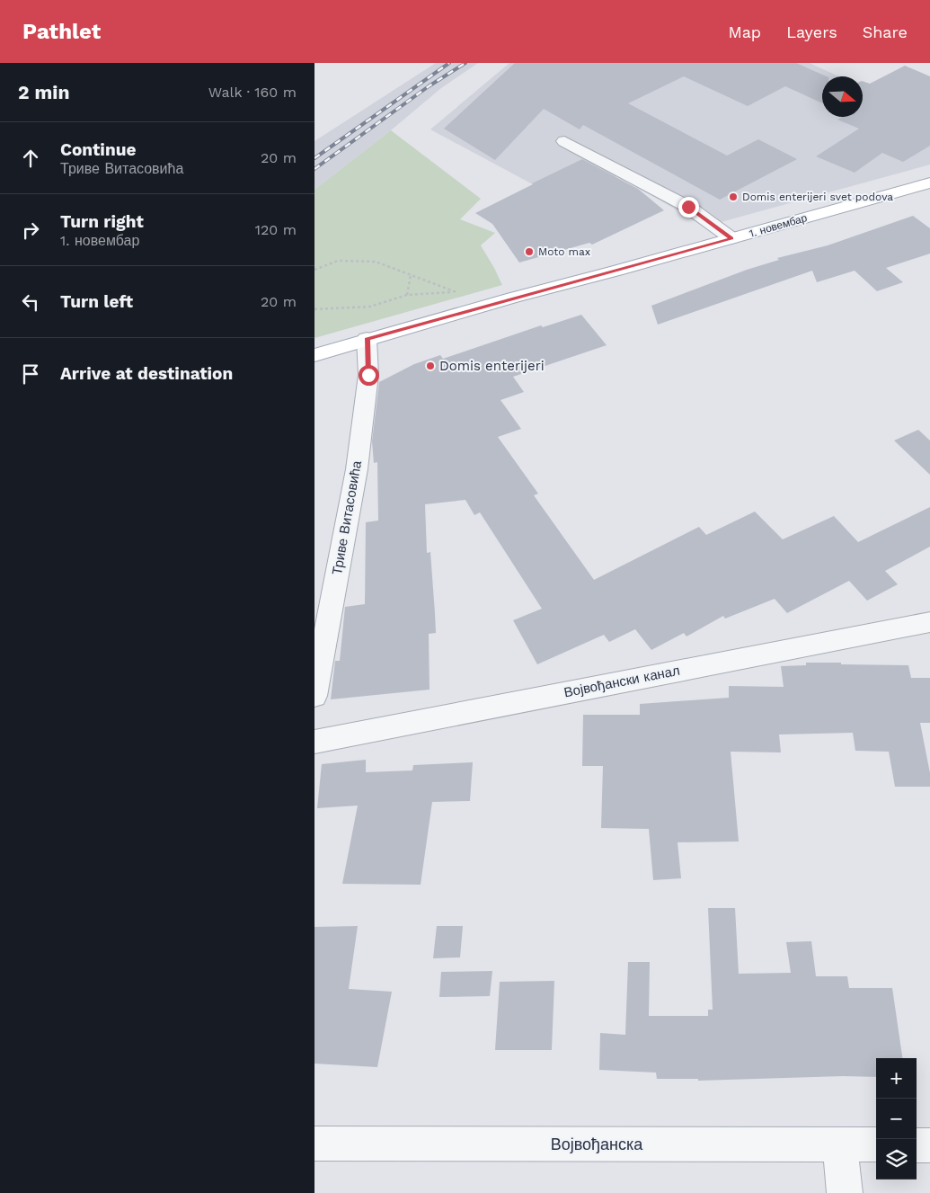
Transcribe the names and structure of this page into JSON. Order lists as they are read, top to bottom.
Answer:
{
  "streets": {
    "main road": ["1. новембар"],
    "street": ["Триве Витасовића", "Војвођански канал", "Војвођанска"]
  },
  "crossings": [
    ["1. новембар", "Триве Витасовића"]
  ],
  "places": ["Domis enterijeri svet podova", "Moto max", "Domis enterijeri"],
  "north": "right",
  "page": {
    "header": "Pathlet",
    "nav": ["Map", "Layers", "Share"],
    "heading": ["2 min", "Walk · 160 m"],
    "list": [
      ["Continue", "Триве Витасовића", "20 m"],
      ["Turn right", "1. новембар", "120 m"],
      ["Turn left", "20 m"],
      "Arrive at destination"
    ],
    "map_buttons": ["+", "−"]
  }
}
